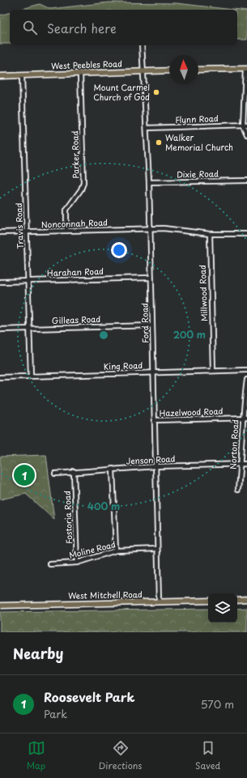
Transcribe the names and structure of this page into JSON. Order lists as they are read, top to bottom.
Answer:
{
  "streets": {
    "main road": ["West Peebles Road", "West Mitchell Road"],
    "street": [
      "Flynn Road",
      "Parker Road",
      "Dixie Road",
      "Nonconnah Road",
      "Travis Road",
      "Harahan Road",
      "Millwood Road",
      "Gilleas Road",
      "Ford Road",
      "King Road",
      "Hazelwood Road",
      "Norton Road",
      "Jenson Road",
      "Fostoria Road",
      "Moline Road"
    ]
  },
  "crossings": [
    ["West Peebles Road", "Parker Road"],
    ["West Peebles Road", "Travis Road"],
    ["West Peebles Road", "Ford Road"],
    ["Flynn Road", "Ford Road"],
    ["Parker Road", "Nonconnah Road"],
    ["Dixie Road", "Ford Road"],
    ["Nonconnah Road", "Travis Road"],
    ["Nonconnah Road", "Millwood Road"],
    ["Nonconnah Road", "Ford Road"],
    ["Travis Road", "Harahan Road"],
    ["Travis Road", "Gilleas Road"],
    ["Travis Road", "King Road"],
    ["Harahan Road", "Ford Road"],
    ["Millwood Road", "King Road"],
    ["Gilleas Road", "Ford Road"],
    ["Ford Road", "King Road"],
    ["Ford Road", "Hazelwood Road"],
    ["Ford Road", "Jenson Road"],
    ["Ford Road", "Moline Road"],
    ["Ford Road", "West Mitchell Road"],
    ["Hazelwood Road", "Norton Road"],
    ["Norton Road", "Jenson Road"],
    ["Jenson Road", "Fostoria Road"],
    ["Fostoria Road", "Moline Road"]
  ],
  "places": ["Mount Carmel Church of God", "Walker Memorial Church"],
  "north": "top",
  "page": {
    "search": "Search here",
    "pins": "1",
    "heading": "Nearby",
    "list": [
      {
        "mark": "1",
        "name": "Roosevelt Park",
        "note": "Park",
        "value": "570 m"
      }
    ],
    "nav": ["Map", "Directions", "Saved"]
  },
  "rings": ["200 m", "400 m"]
}
